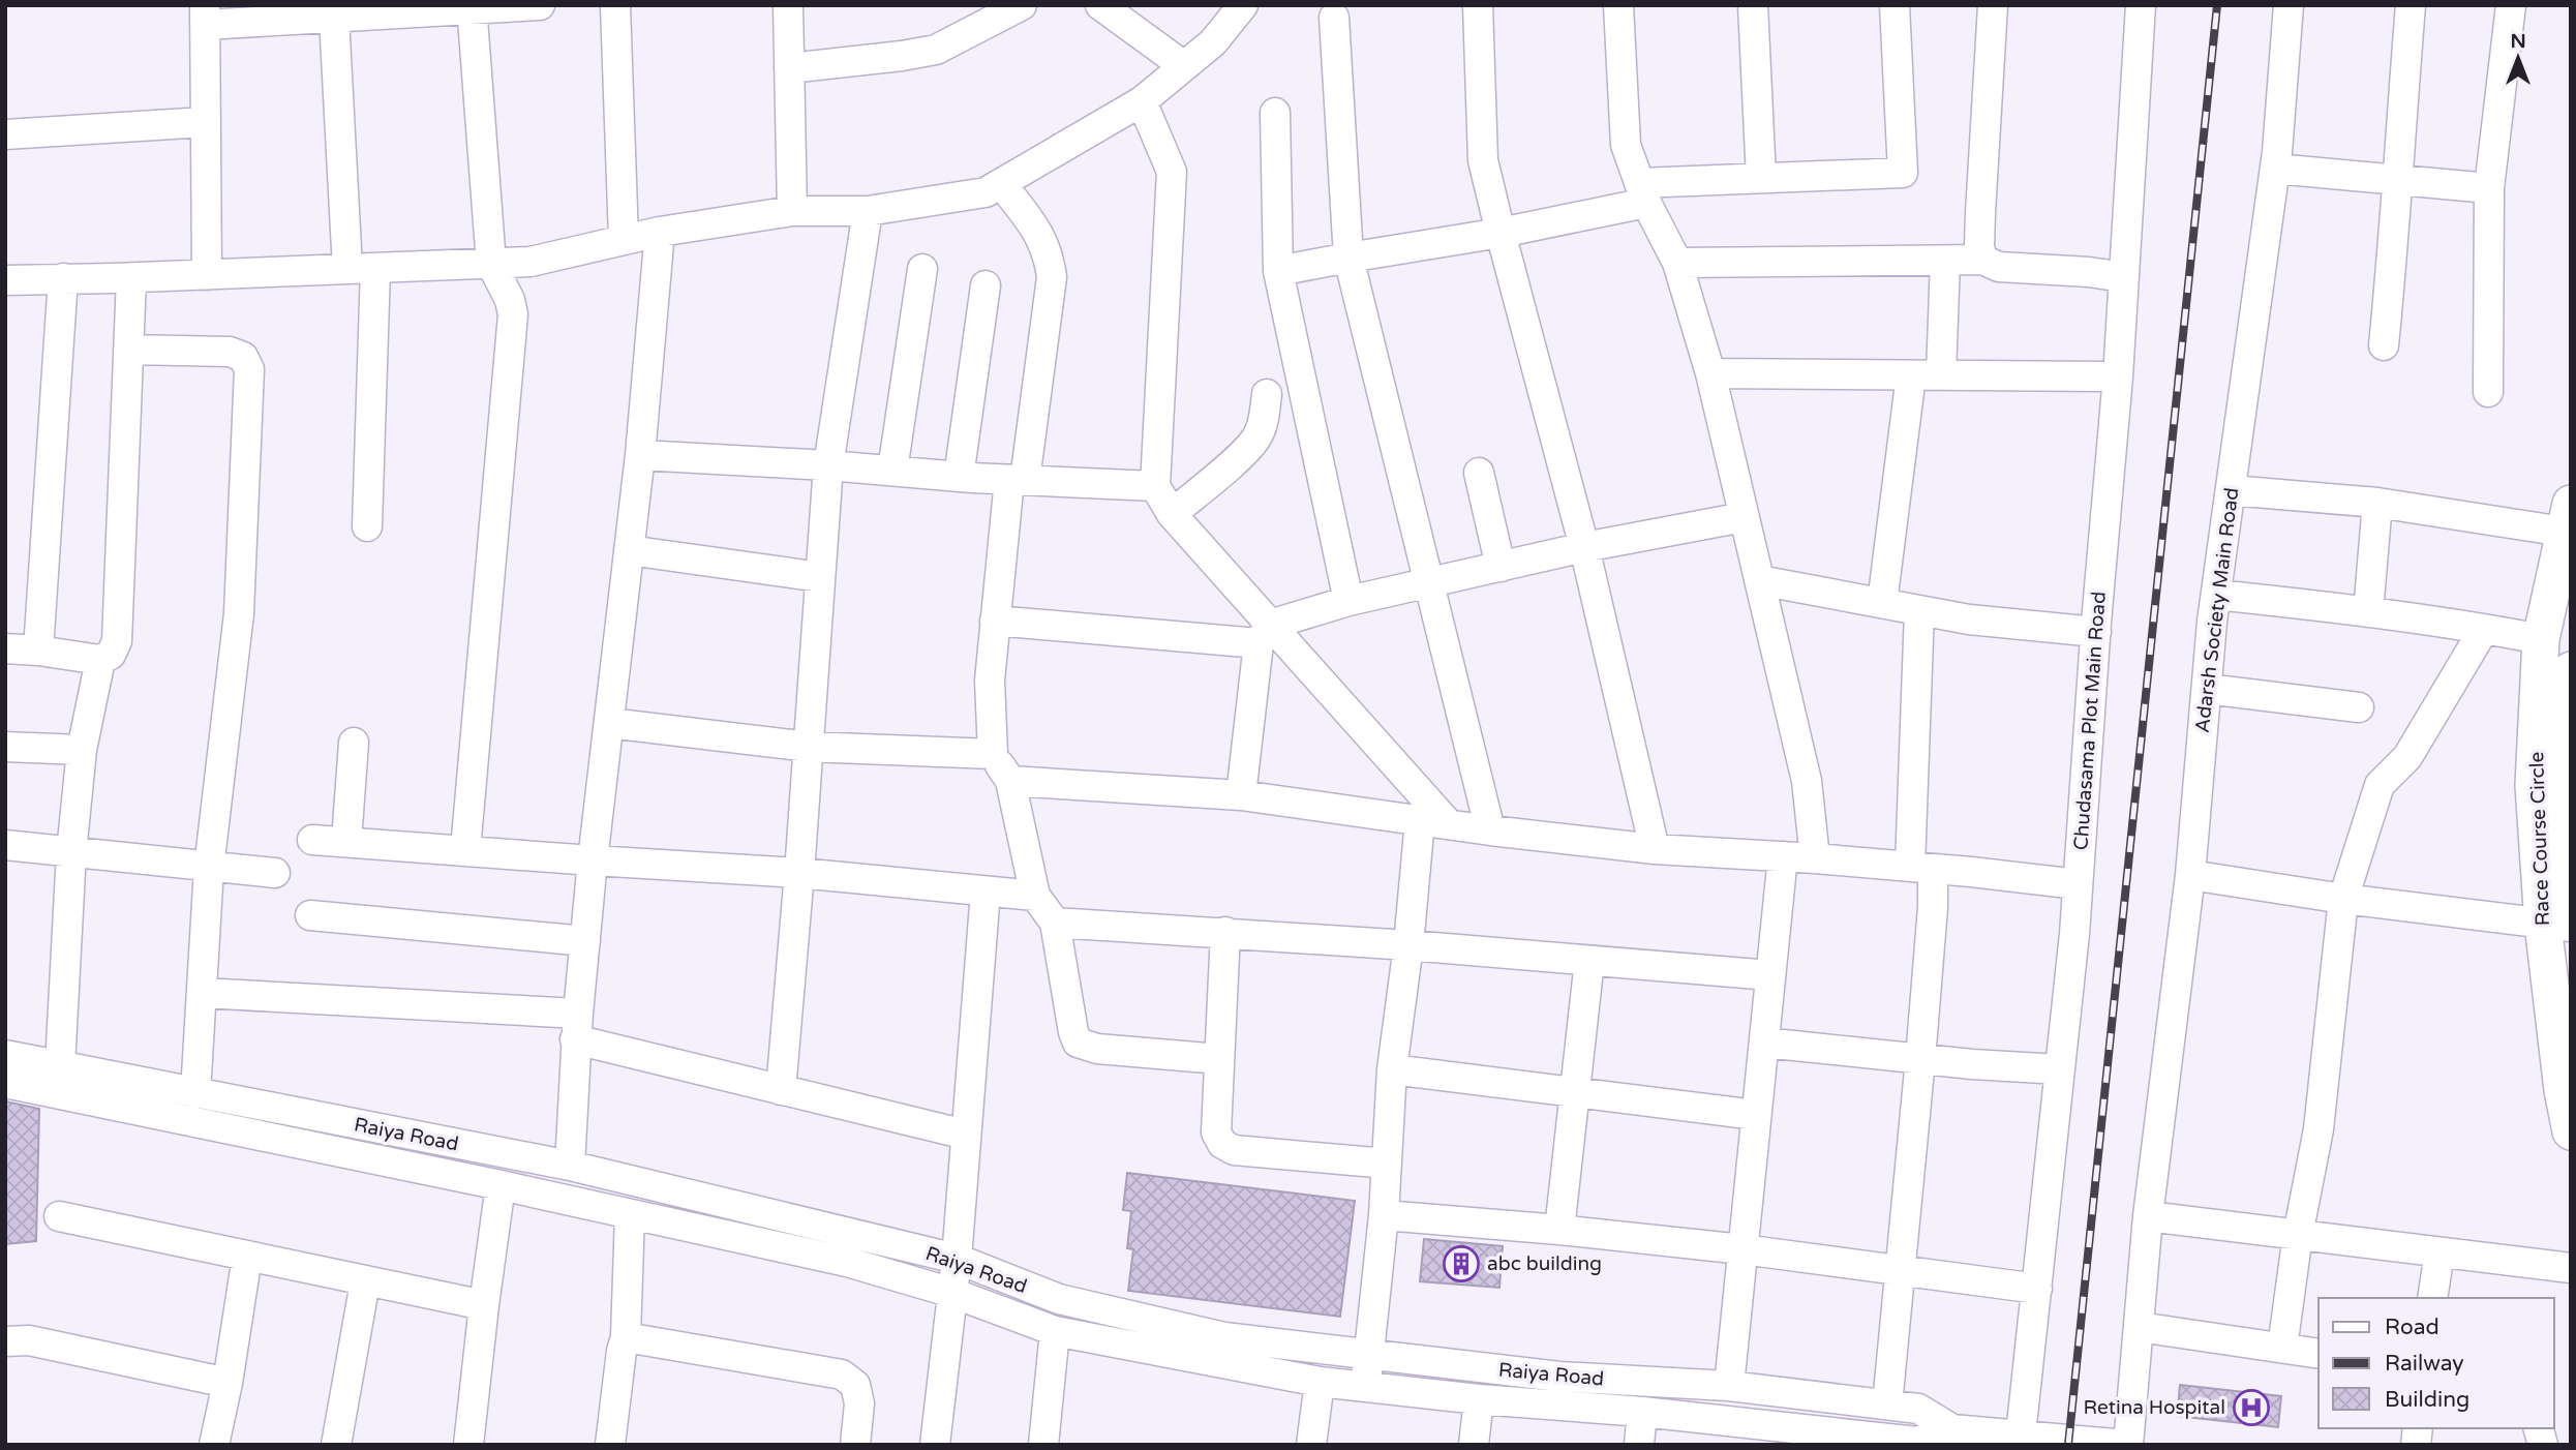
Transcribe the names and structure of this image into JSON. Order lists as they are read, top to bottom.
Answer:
{
  "streets": {
    "main road": ["Race Course Circle"],
    "street": ["Adarsh Society Main Road", "Chudasama Plot Main Road", "Raiya Road"]
  },
  "crossings": [
    ["Adarsh Society Main Road", "Raiya Road"],
    ["Chudasama Plot Main Road", "Raiya Road"]
  ],
  "places": {
    "building": ["abc building"],
    "hospital": ["Retina Hospital"]
  },
  "legend": ["Road", "Railway", "Building"],
  "north": "top"
}
